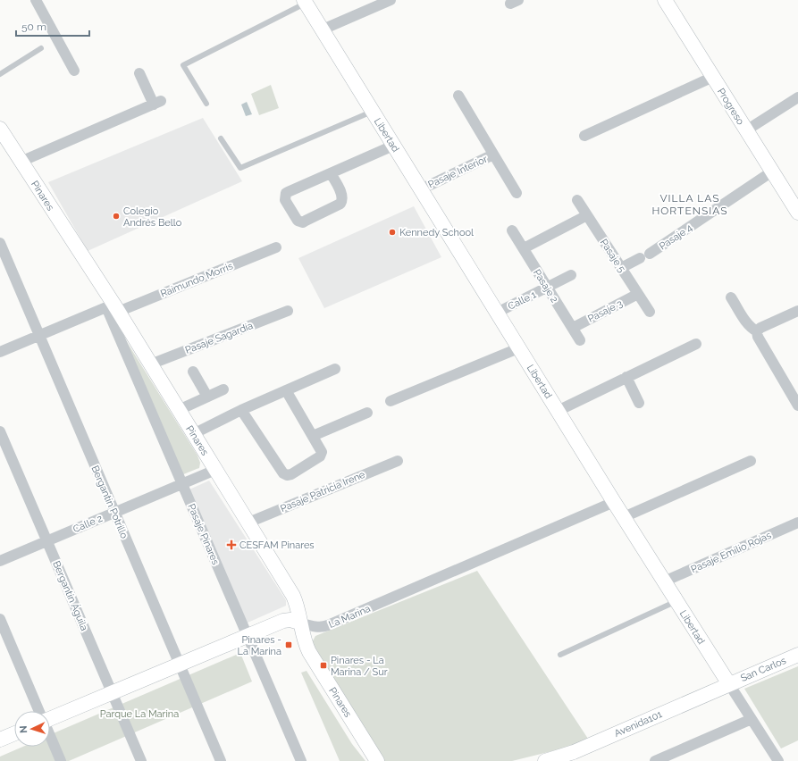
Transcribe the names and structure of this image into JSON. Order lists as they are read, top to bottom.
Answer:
{
  "streets": {
    "street": [
      "Progreso",
      "Libertad",
      "Pasaje Interior",
      "Pinares",
      "Pasaje 4",
      "Pasaje 5",
      "Raimundo Morris",
      "Pasaje 2",
      "Calle 1",
      "Pasaje 3",
      "Pasaje Sagardía",
      "Pasaje Patricia Irene",
      "Bergantín Potrillo",
      "Calle 2",
      "Pasaje Pinares",
      "Pasaje Emilio Rojas",
      "Bergantín Águila",
      "La Marina",
      "San Carlos",
      "Avenida101"
    ]
  },
  "crossings": [
    ["Progreso", "Pasaje 4"],
    ["Libertad", "Pasaje Interior"],
    ["Libertad", "Calle 1"],
    ["Libertad", "Pasaje Emilio Rojas"],
    ["Libertad", "La Marina"],
    ["Libertad", "San Carlos"],
    ["Libertad", "Avenida101"],
    ["Pinares", "Raimundo Morris"],
    ["Pinares", "Pasaje Sagardía"],
    ["Pinares", "Pasaje Patricia Irene"],
    ["Pinares", "Calle 2"],
    ["Pinares", "Pasaje Pinares"],
    ["Pinares", "La Marina"],
    ["Pasaje 4", "Pasaje 5"],
    ["Pasaje 5", "Pasaje 3"],
    ["Raimundo Morris", "Bergantín Potrillo"],
    ["Raimundo Morris", "Pasaje Pinares"],
    ["Pasaje 2", "Calle 1"],
    ["Pasaje 2", "Pasaje 3"],
    ["Bergantín Potrillo", "Calle 2"],
    ["Bergantín Potrillo", "La Marina"],
    ["Calle 2", "Pasaje Pinares"],
    ["Calle 2", "Bergantín Águila"],
    ["Pasaje Pinares", "La Marina"],
    ["Bergantín Águila", "La Marina"],
    ["San Carlos", "Avenida101"]
  ],
  "districts": ["VILLA LAS HORTENSIAS"],
  "parks": ["Parque La Marina"],
  "places": {
    "other": ["Colegio Andrés Bello", "Kennedy School"],
    "health": ["CESFAM Pinares"],
    "transit": ["Pinares - La Marina", "Pinares - La Marina / Sur"]
  },
  "scale_bar": "50 m",
  "north": "left"
}
